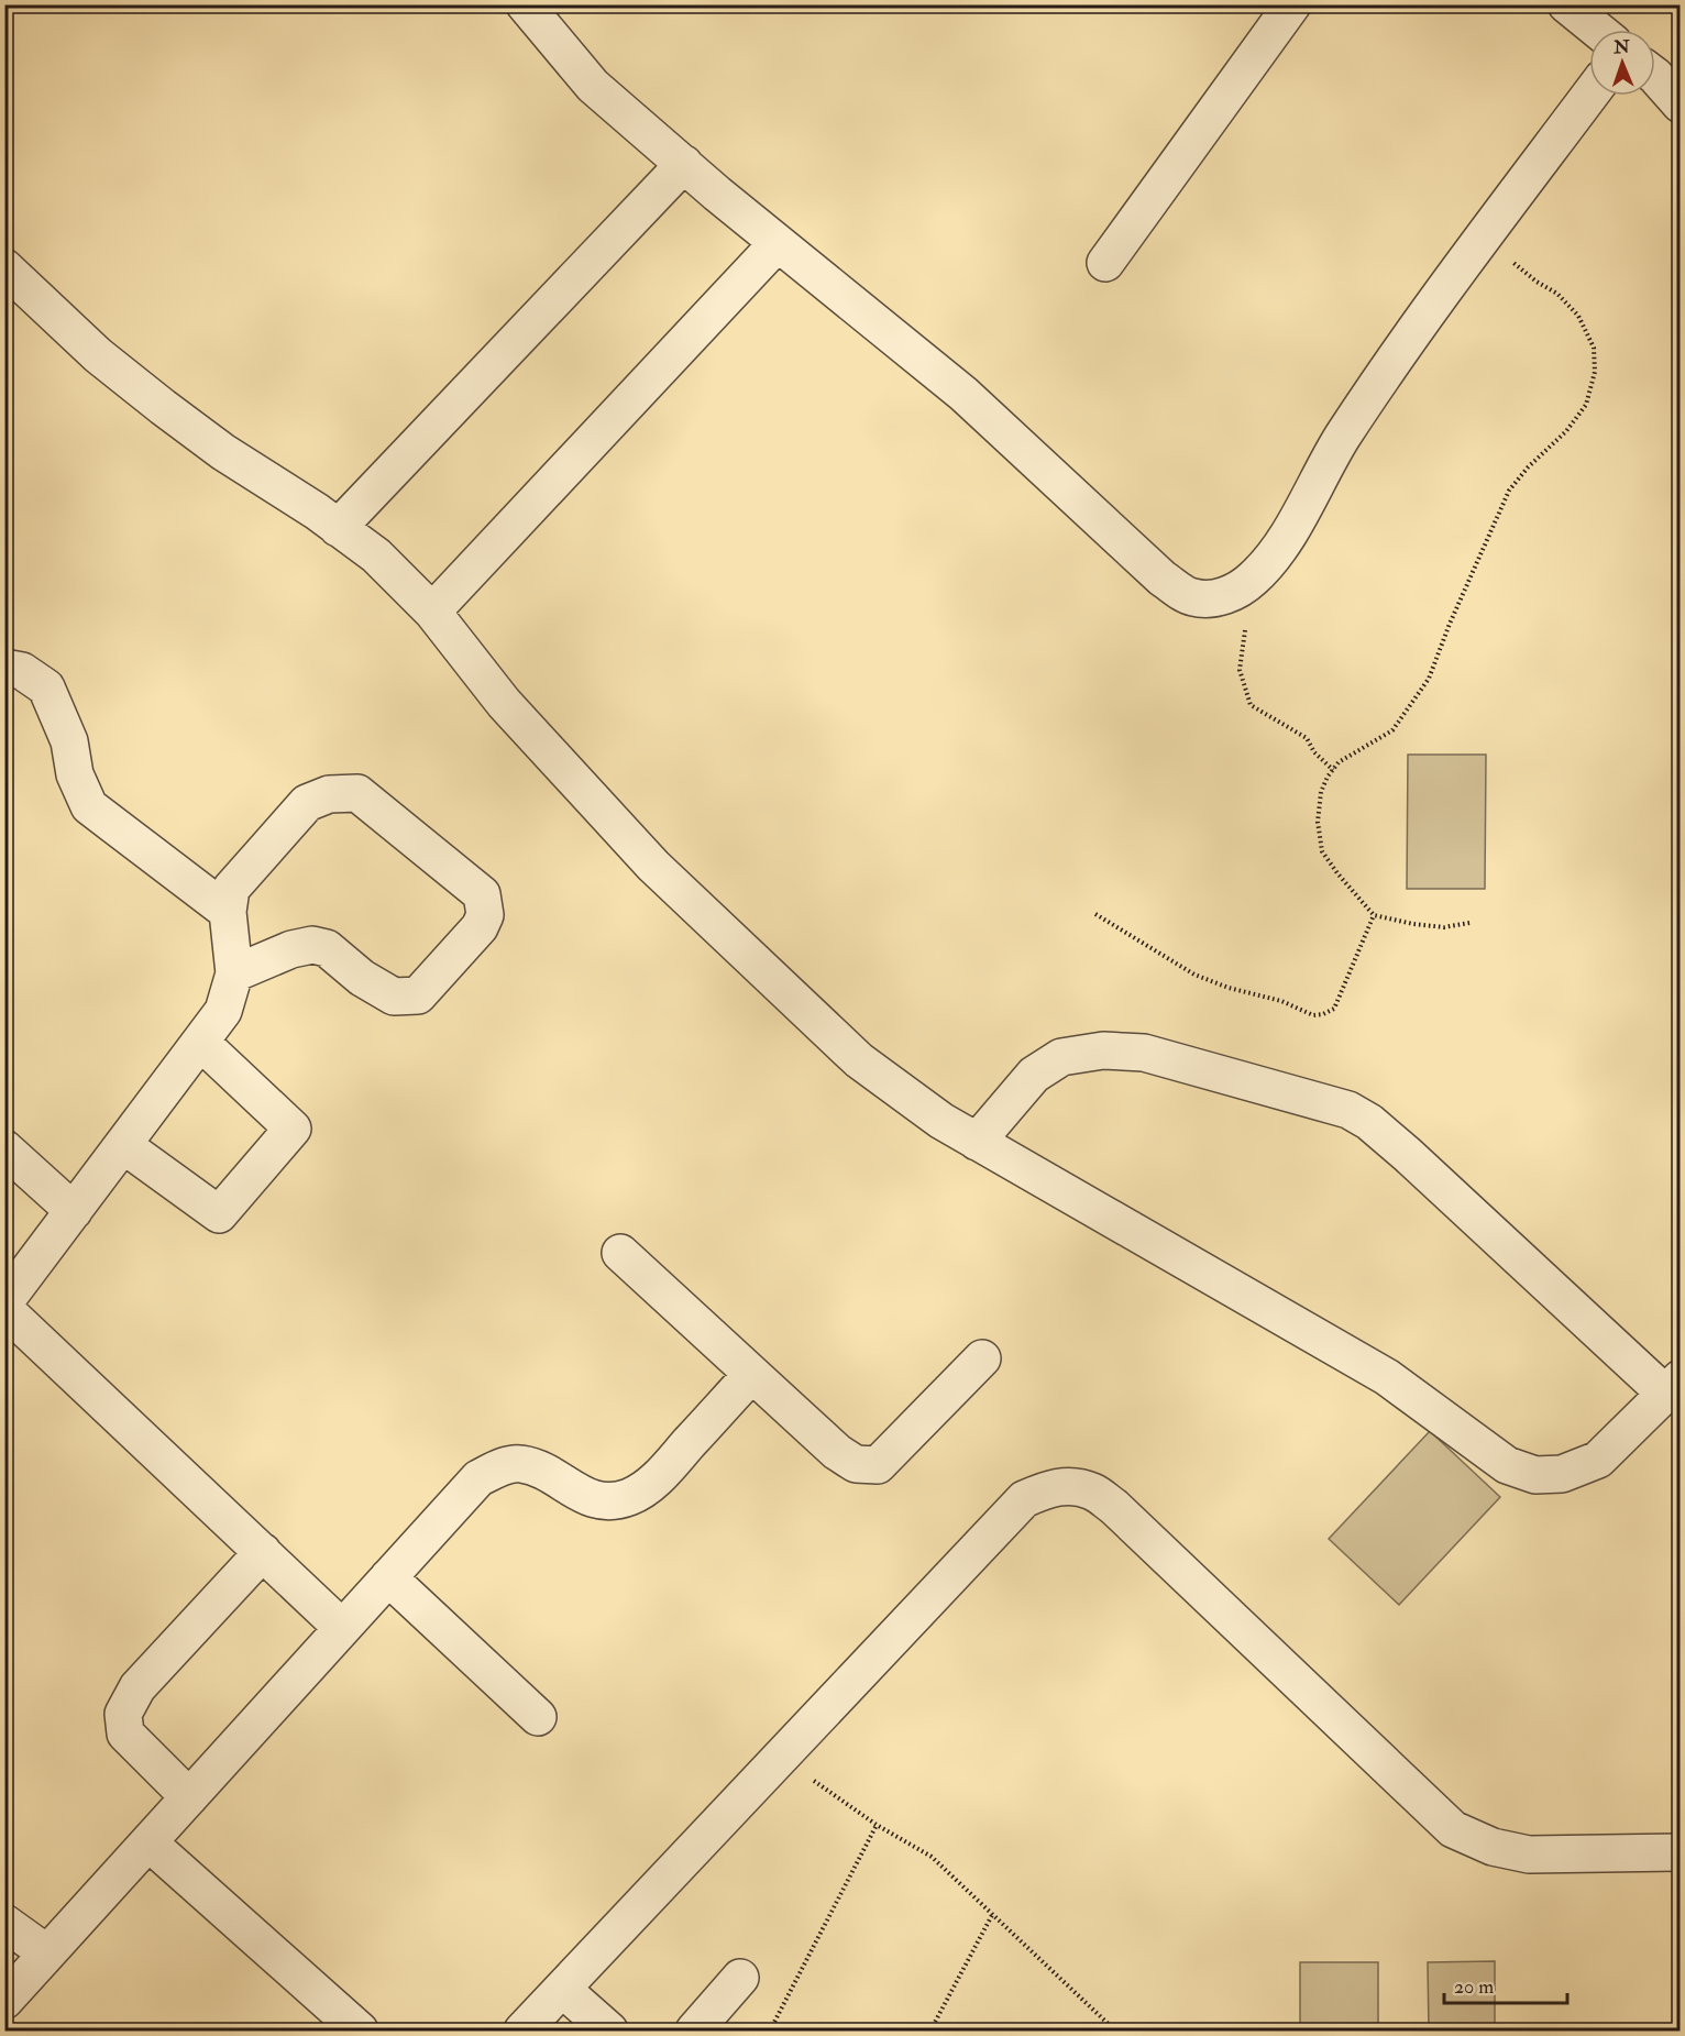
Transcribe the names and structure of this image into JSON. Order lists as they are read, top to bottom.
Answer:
{
  "scale_bar": "20 m",
  "north": "top"
}
